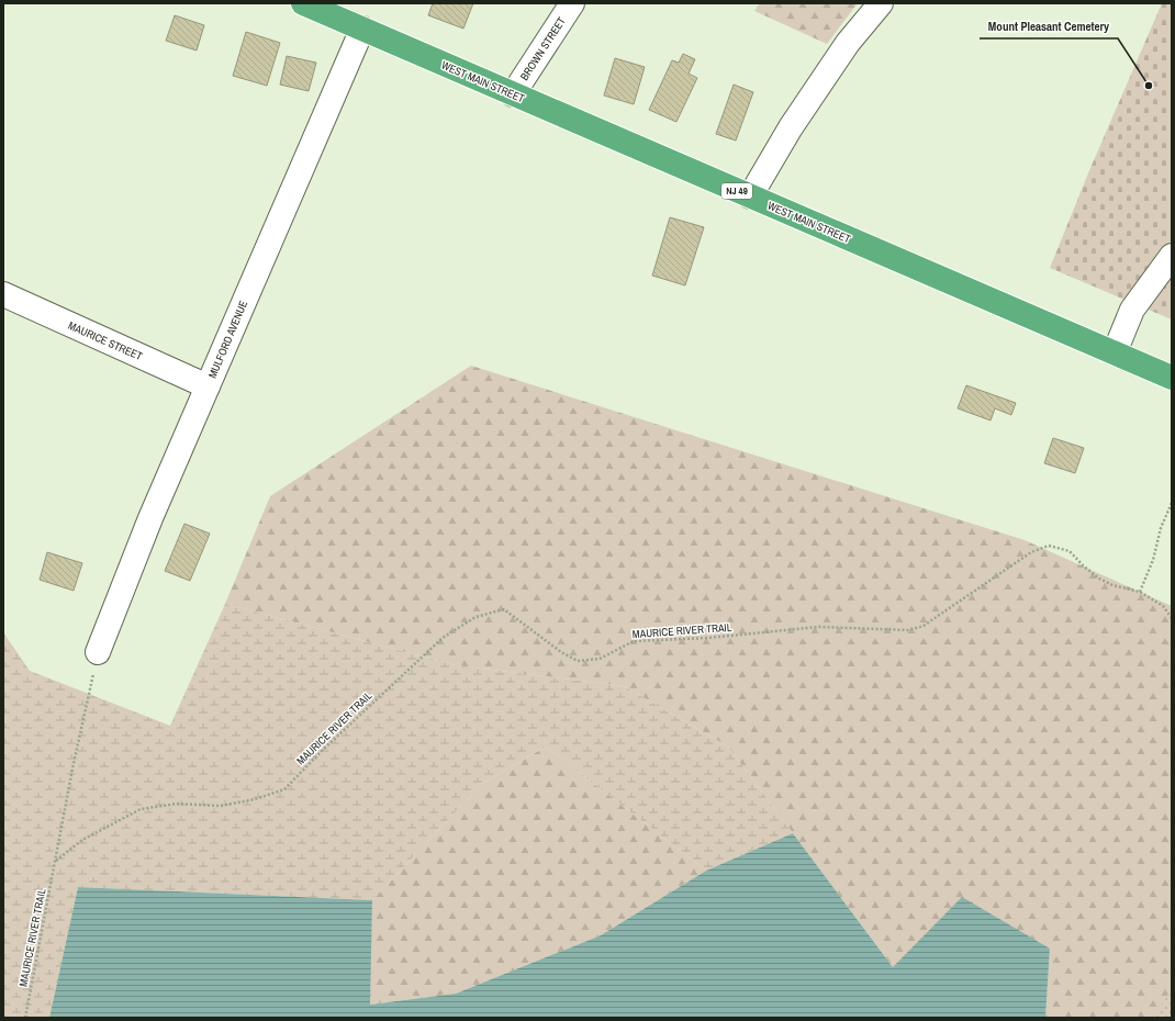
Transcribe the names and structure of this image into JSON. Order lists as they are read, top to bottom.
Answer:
{
  "streets": {
    "highway": ["WEST MAIN STREET", "NJ 49"],
    "street": ["BROWN STREET", "MULFORD AVENUE", "MAURICE STREET"],
    "path": ["MAURICE RIVER TRAIL"]
  },
  "crossings": [
    ["BROWN STREET", "WEST MAIN STREET"],
    ["WEST MAIN STREET", "MULFORD AVENUE"],
    ["MULFORD AVENUE", "MAURICE STREET"],
    ["MULFORD AVENUE", "MAURICE RIVER TRAIL"]
  ],
  "places": ["Mount Pleasant Cemetery"]
}
